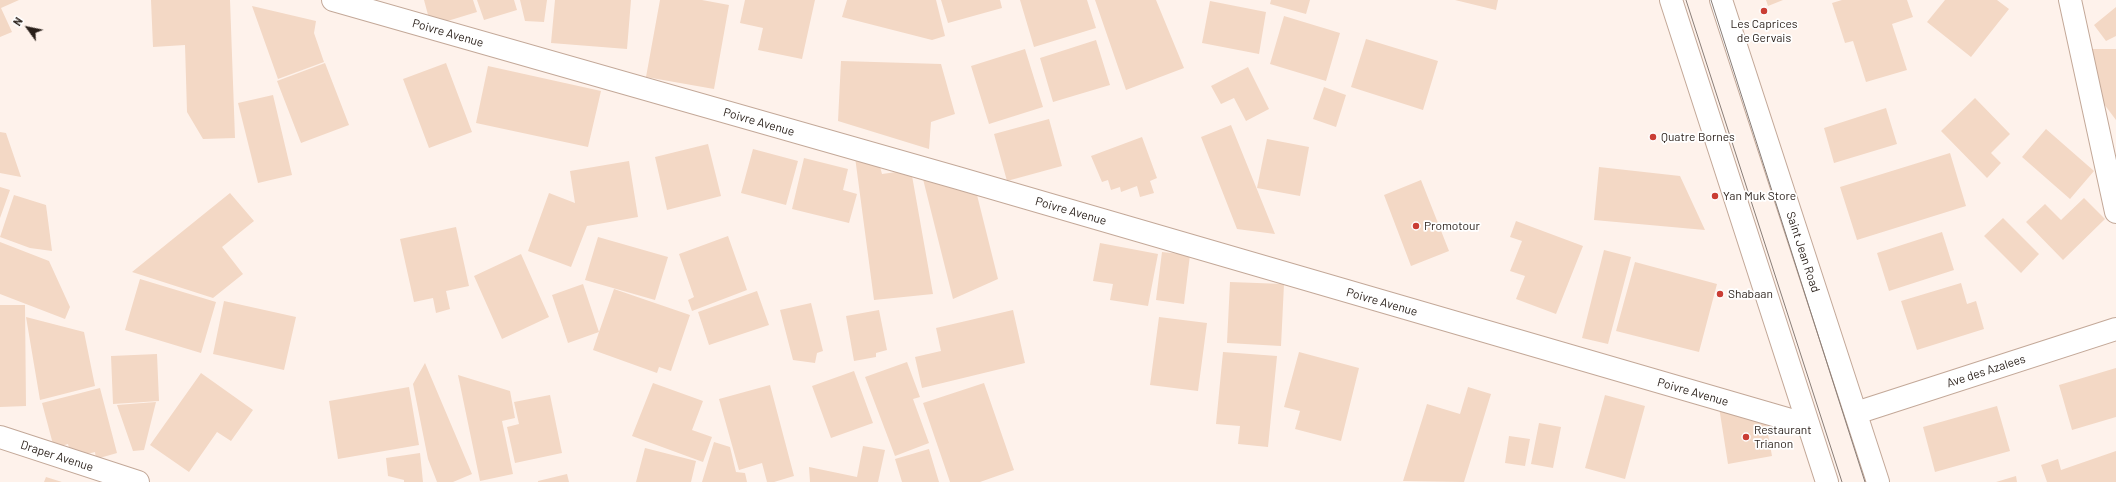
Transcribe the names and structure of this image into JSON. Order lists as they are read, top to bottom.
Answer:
{
  "streets": {
    "street": [
      "Poivre Avenue",
      "Saint Jean Road",
      "Ave des Azalees",
      "Draper Avenue"
    ]
  },
  "crossings": [
    ["Saint Jean Road", "Ave des Azalees"]
  ],
  "places": [
    "Les Caprices de Gervais",
    "Quatre Bornes",
    "Yan Muk Store",
    "Promotour",
    "Shabaan",
    "Restaurant Trianon"
  ],
  "north": "top left"
}
